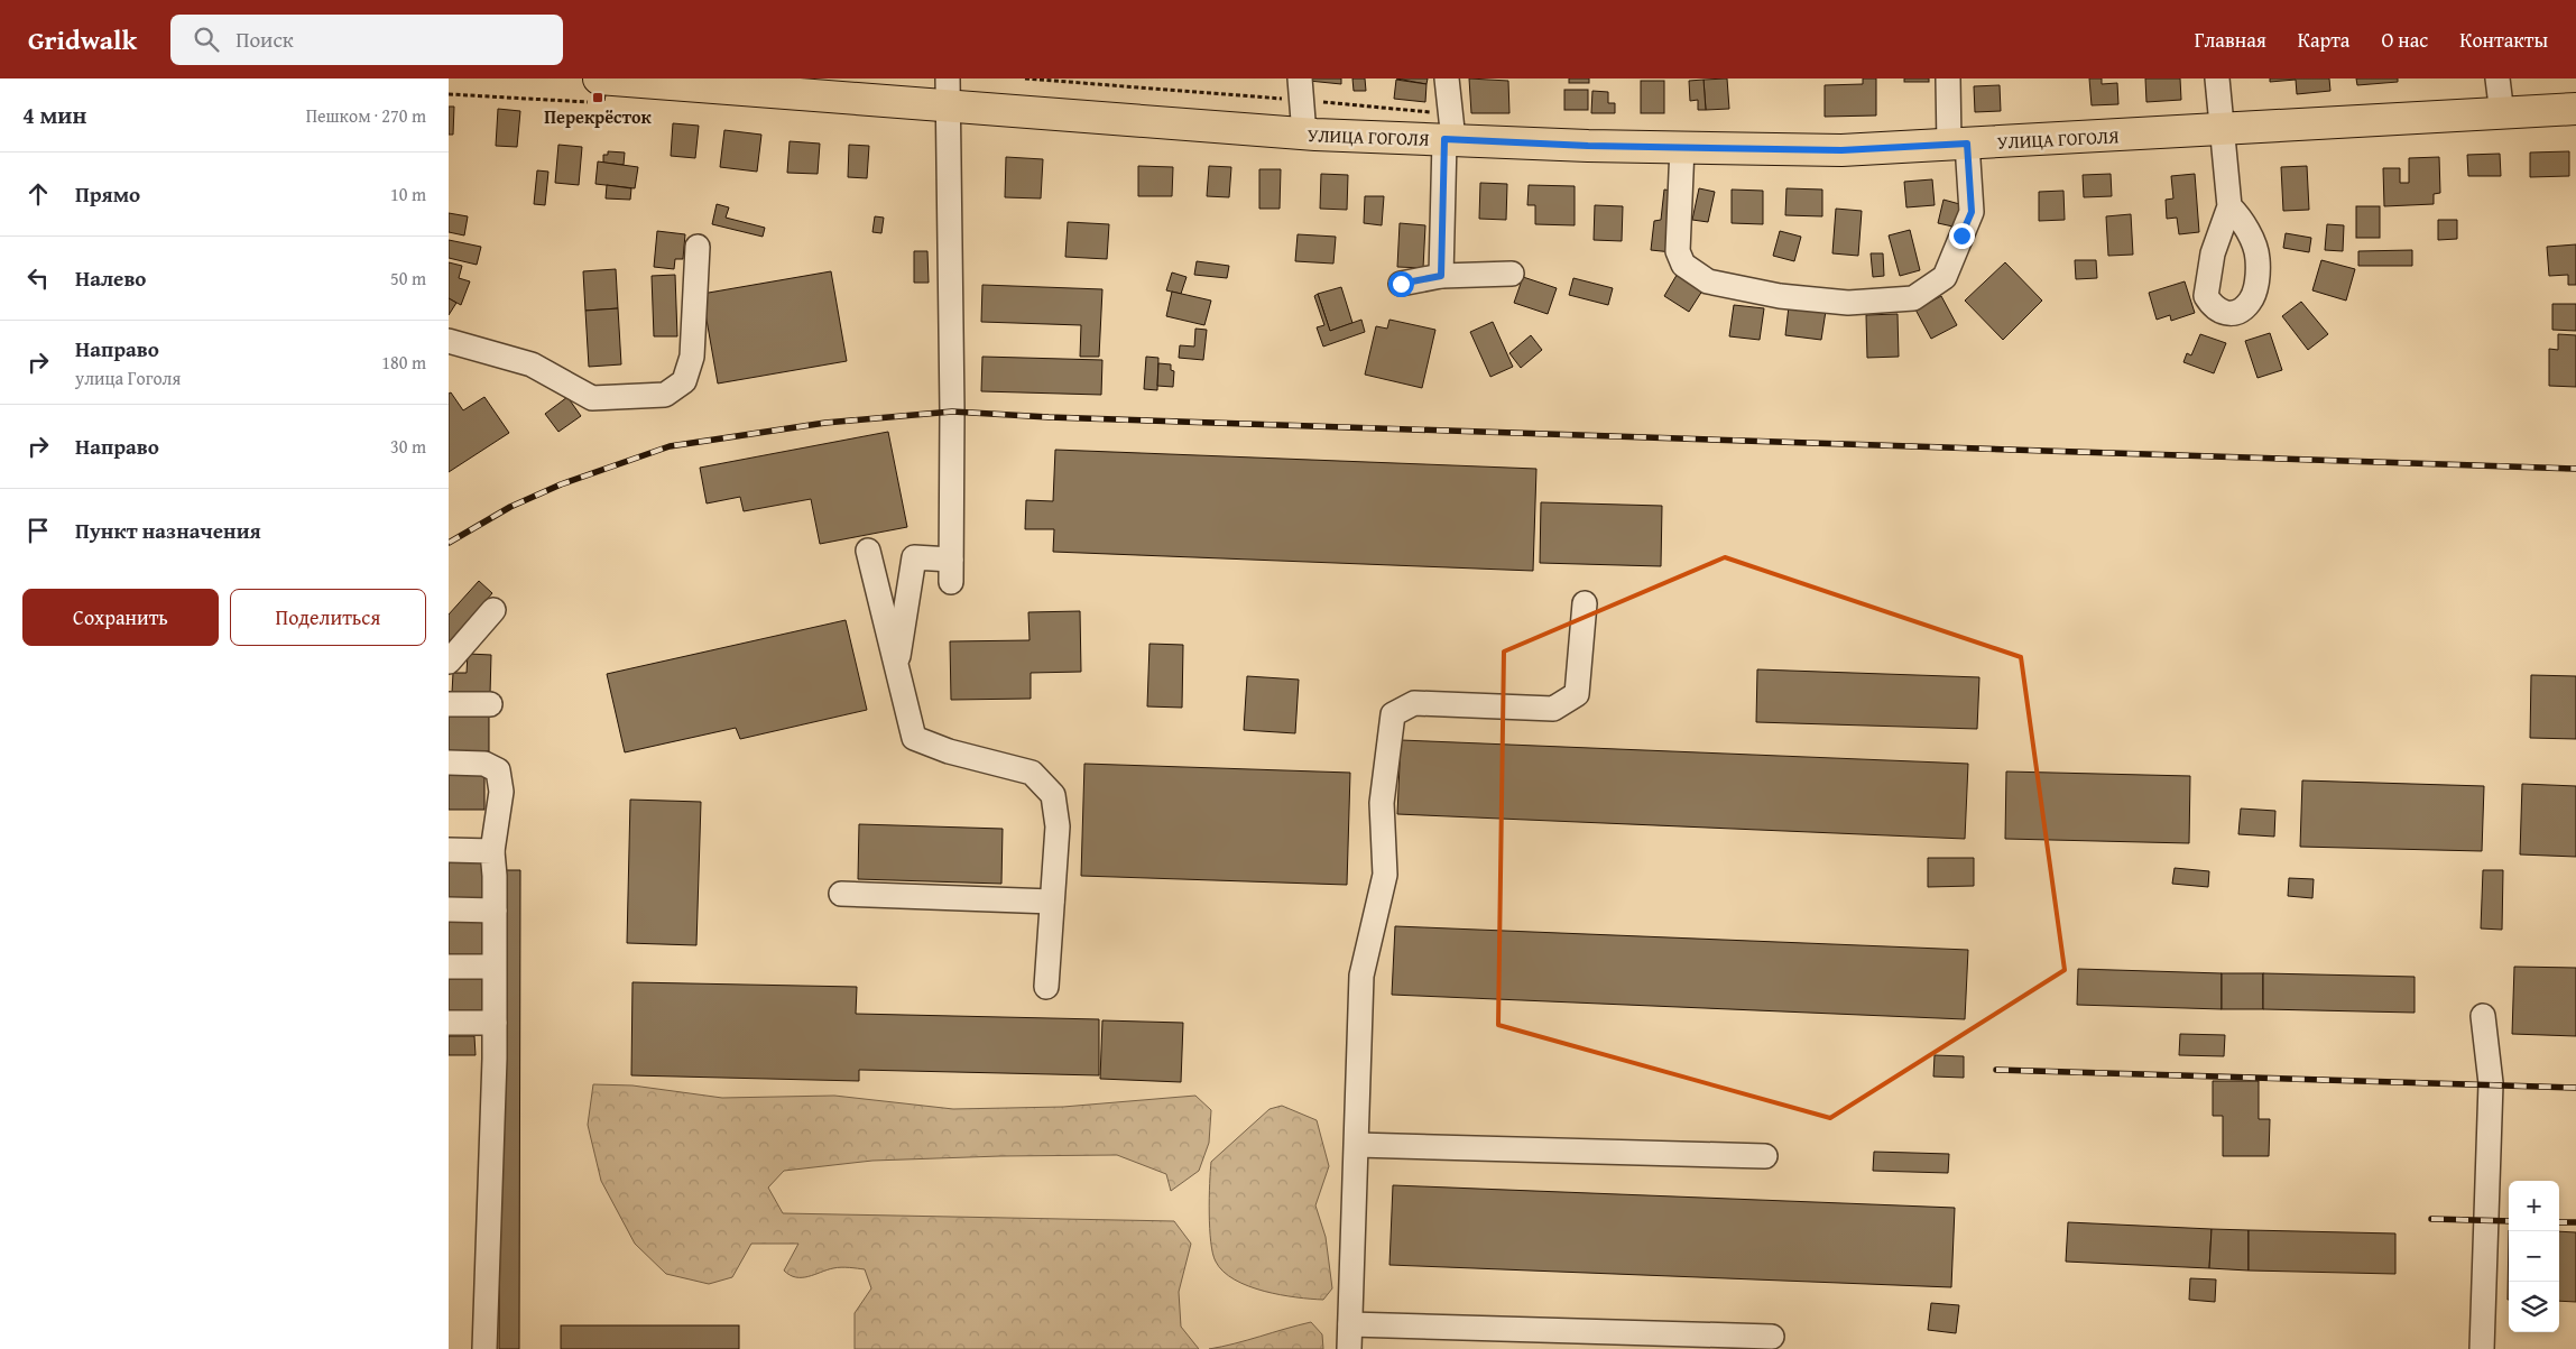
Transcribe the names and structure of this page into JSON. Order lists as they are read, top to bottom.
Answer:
{
  "streets": {
    "main road": ["УЛИЦА ГОГОЛЯ"]
  },
  "places": {
    "transit": ["Перекрёсток"]
  },
  "page": {
    "header": "Gridwalk",
    "search": "Поиск",
    "nav": [
      "Главная",
      "Карта",
      "О нас",
      "Контакты"
    ],
    "heading": ["4 мин", "Пешком · 270 m"],
    "list": [
      ["Прямо", "10 m"],
      ["Налево", "50 m"],
      ["Направо", "улица Гоголя", "180 m"],
      ["Направо", "30 m"],
      "Пункт назначения"
    ],
    "buttons": ["Сохранить", "Поделиться"],
    "map_buttons": ["+", "−"]
  }
}
